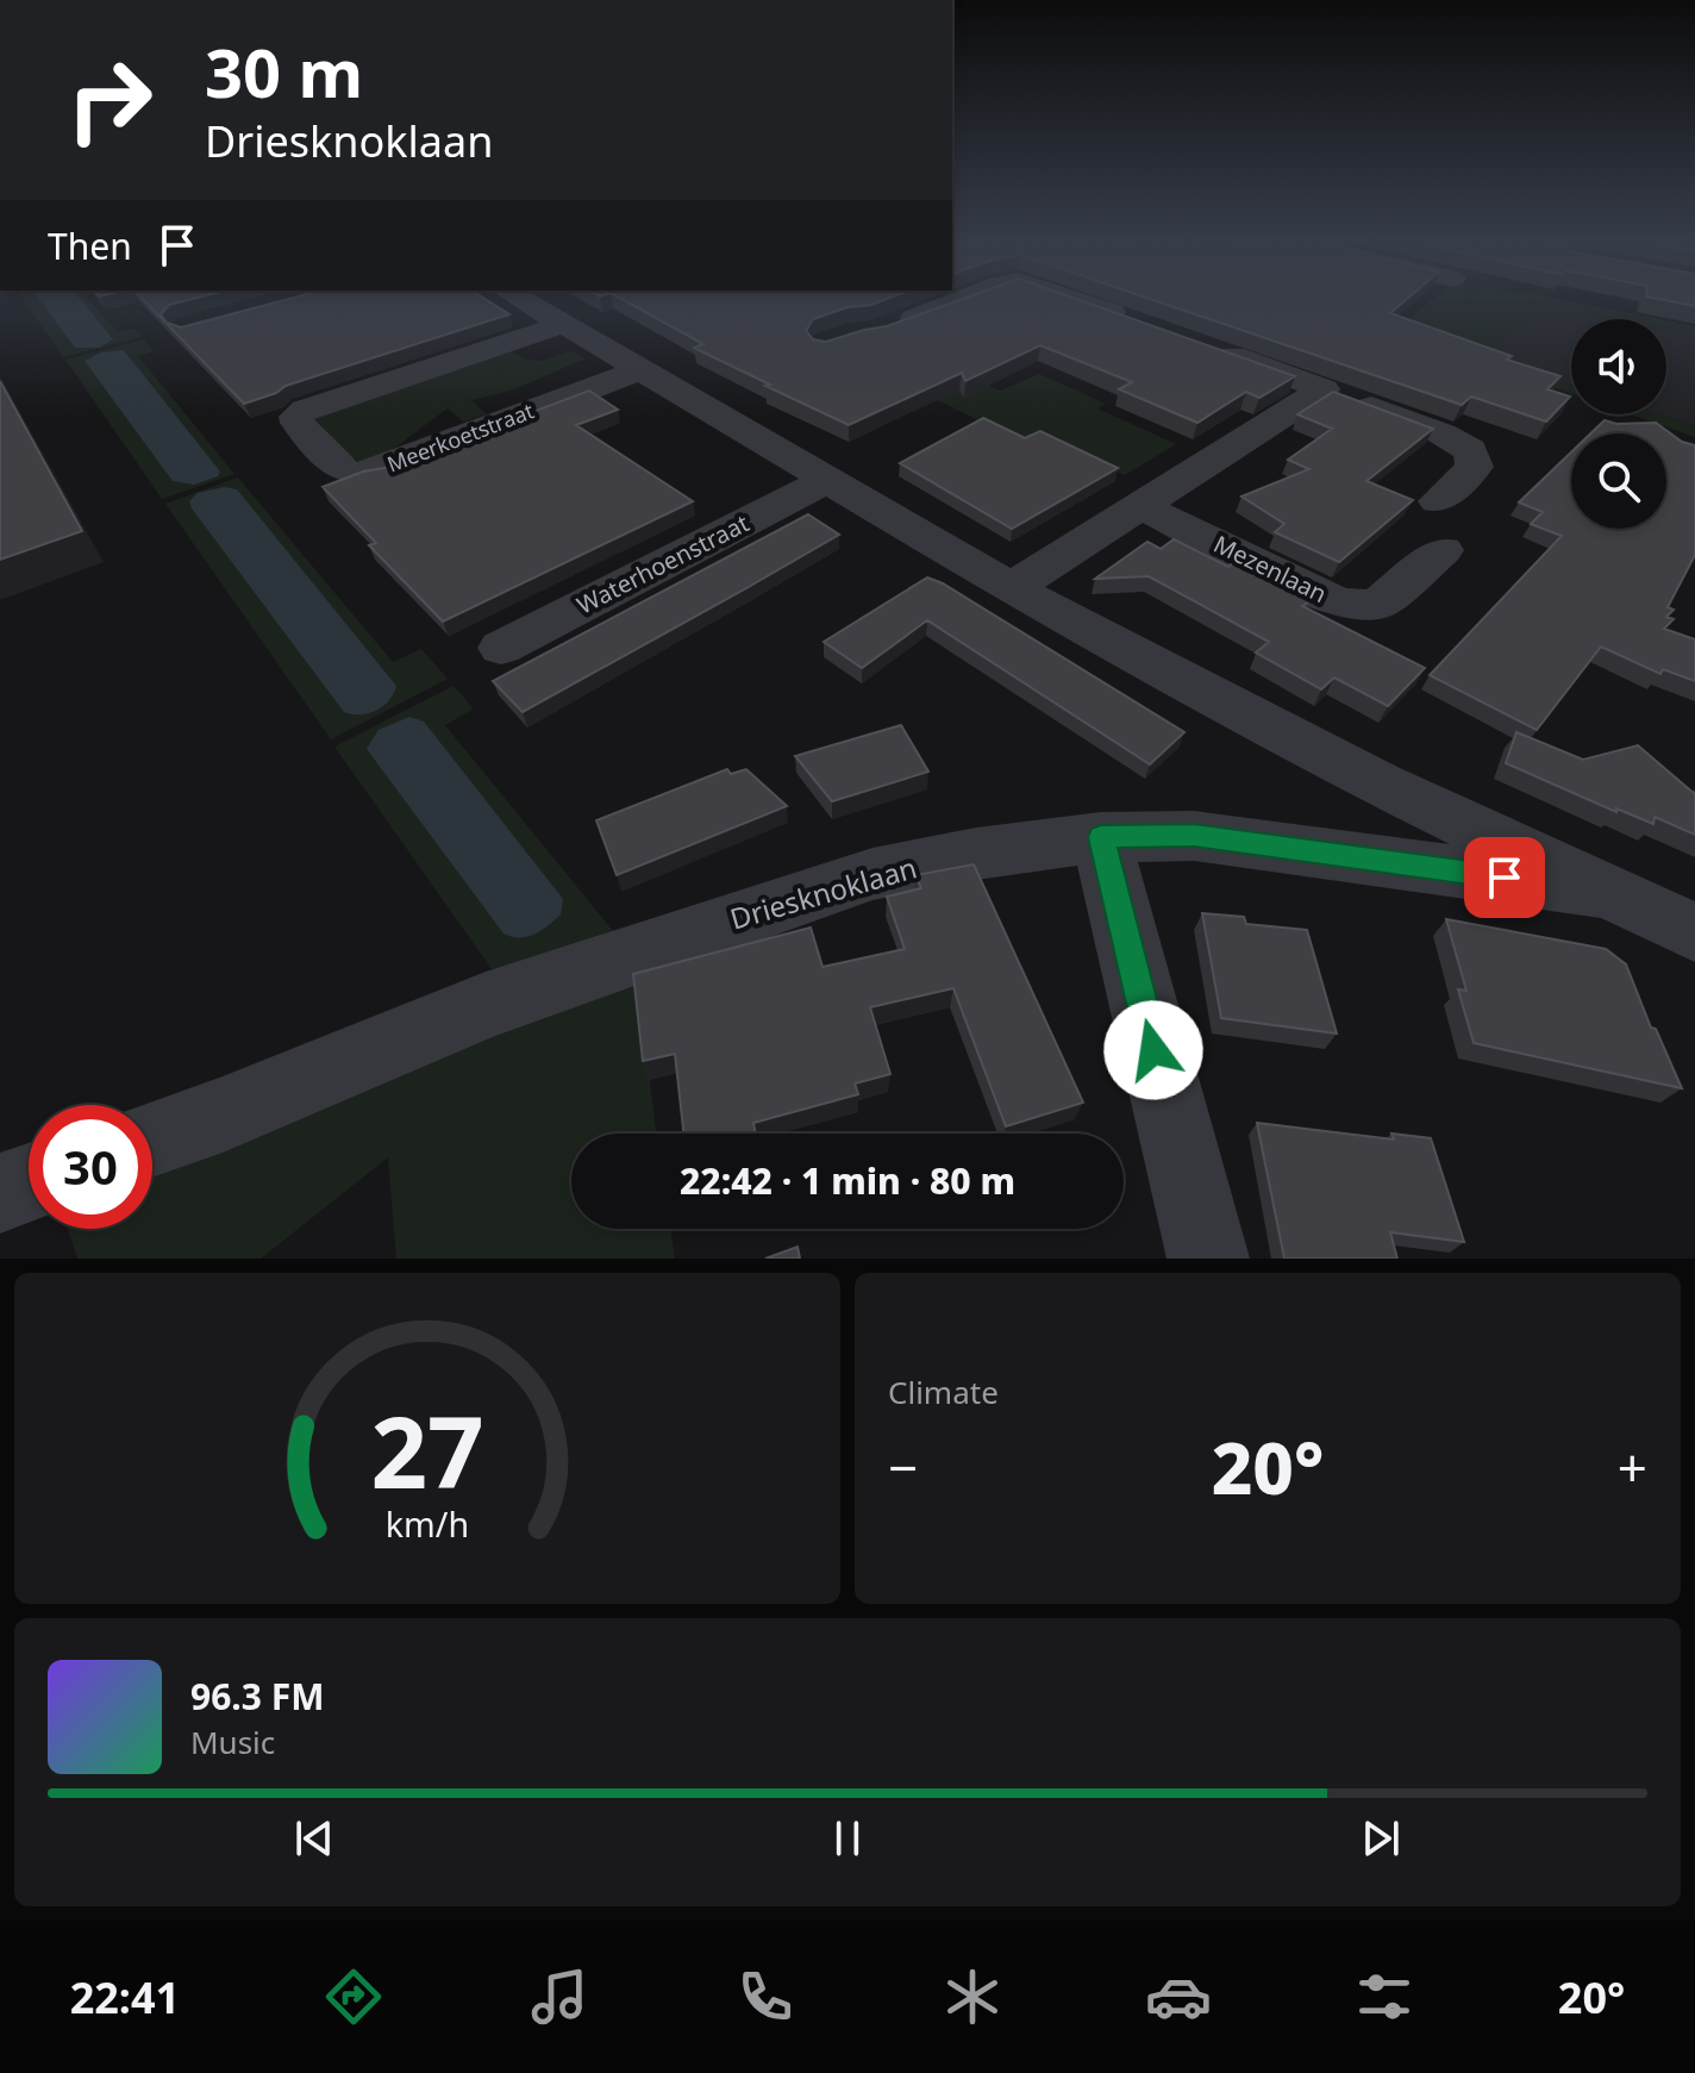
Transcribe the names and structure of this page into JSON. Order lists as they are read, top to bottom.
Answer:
{
  "streets": {
    "street": [
      "Meerkoetstraat",
      "Waterhoenstraat",
      "Mezenlaan",
      "Driesknoklaan"
    ]
  },
  "crossings": [
    ["Meerkoetstraat", "Driesknoklaan"],
    ["Waterhoenstraat", "Driesknoklaan"]
  ],
  "page": {
    "turn": ["30 m", "Driesknoklaan"],
    "then": "Then",
    "limit": "30",
    "trip": "22:42 · 1 min · 80 m",
    "tile": "Climate",
    "heat": ["−", "20°", "+"],
    "song": ["96.3 FM", "Music"],
    "tabs": ["22:41", "20°"],
    "gauge": ["27", "km/h"]
  }
}
